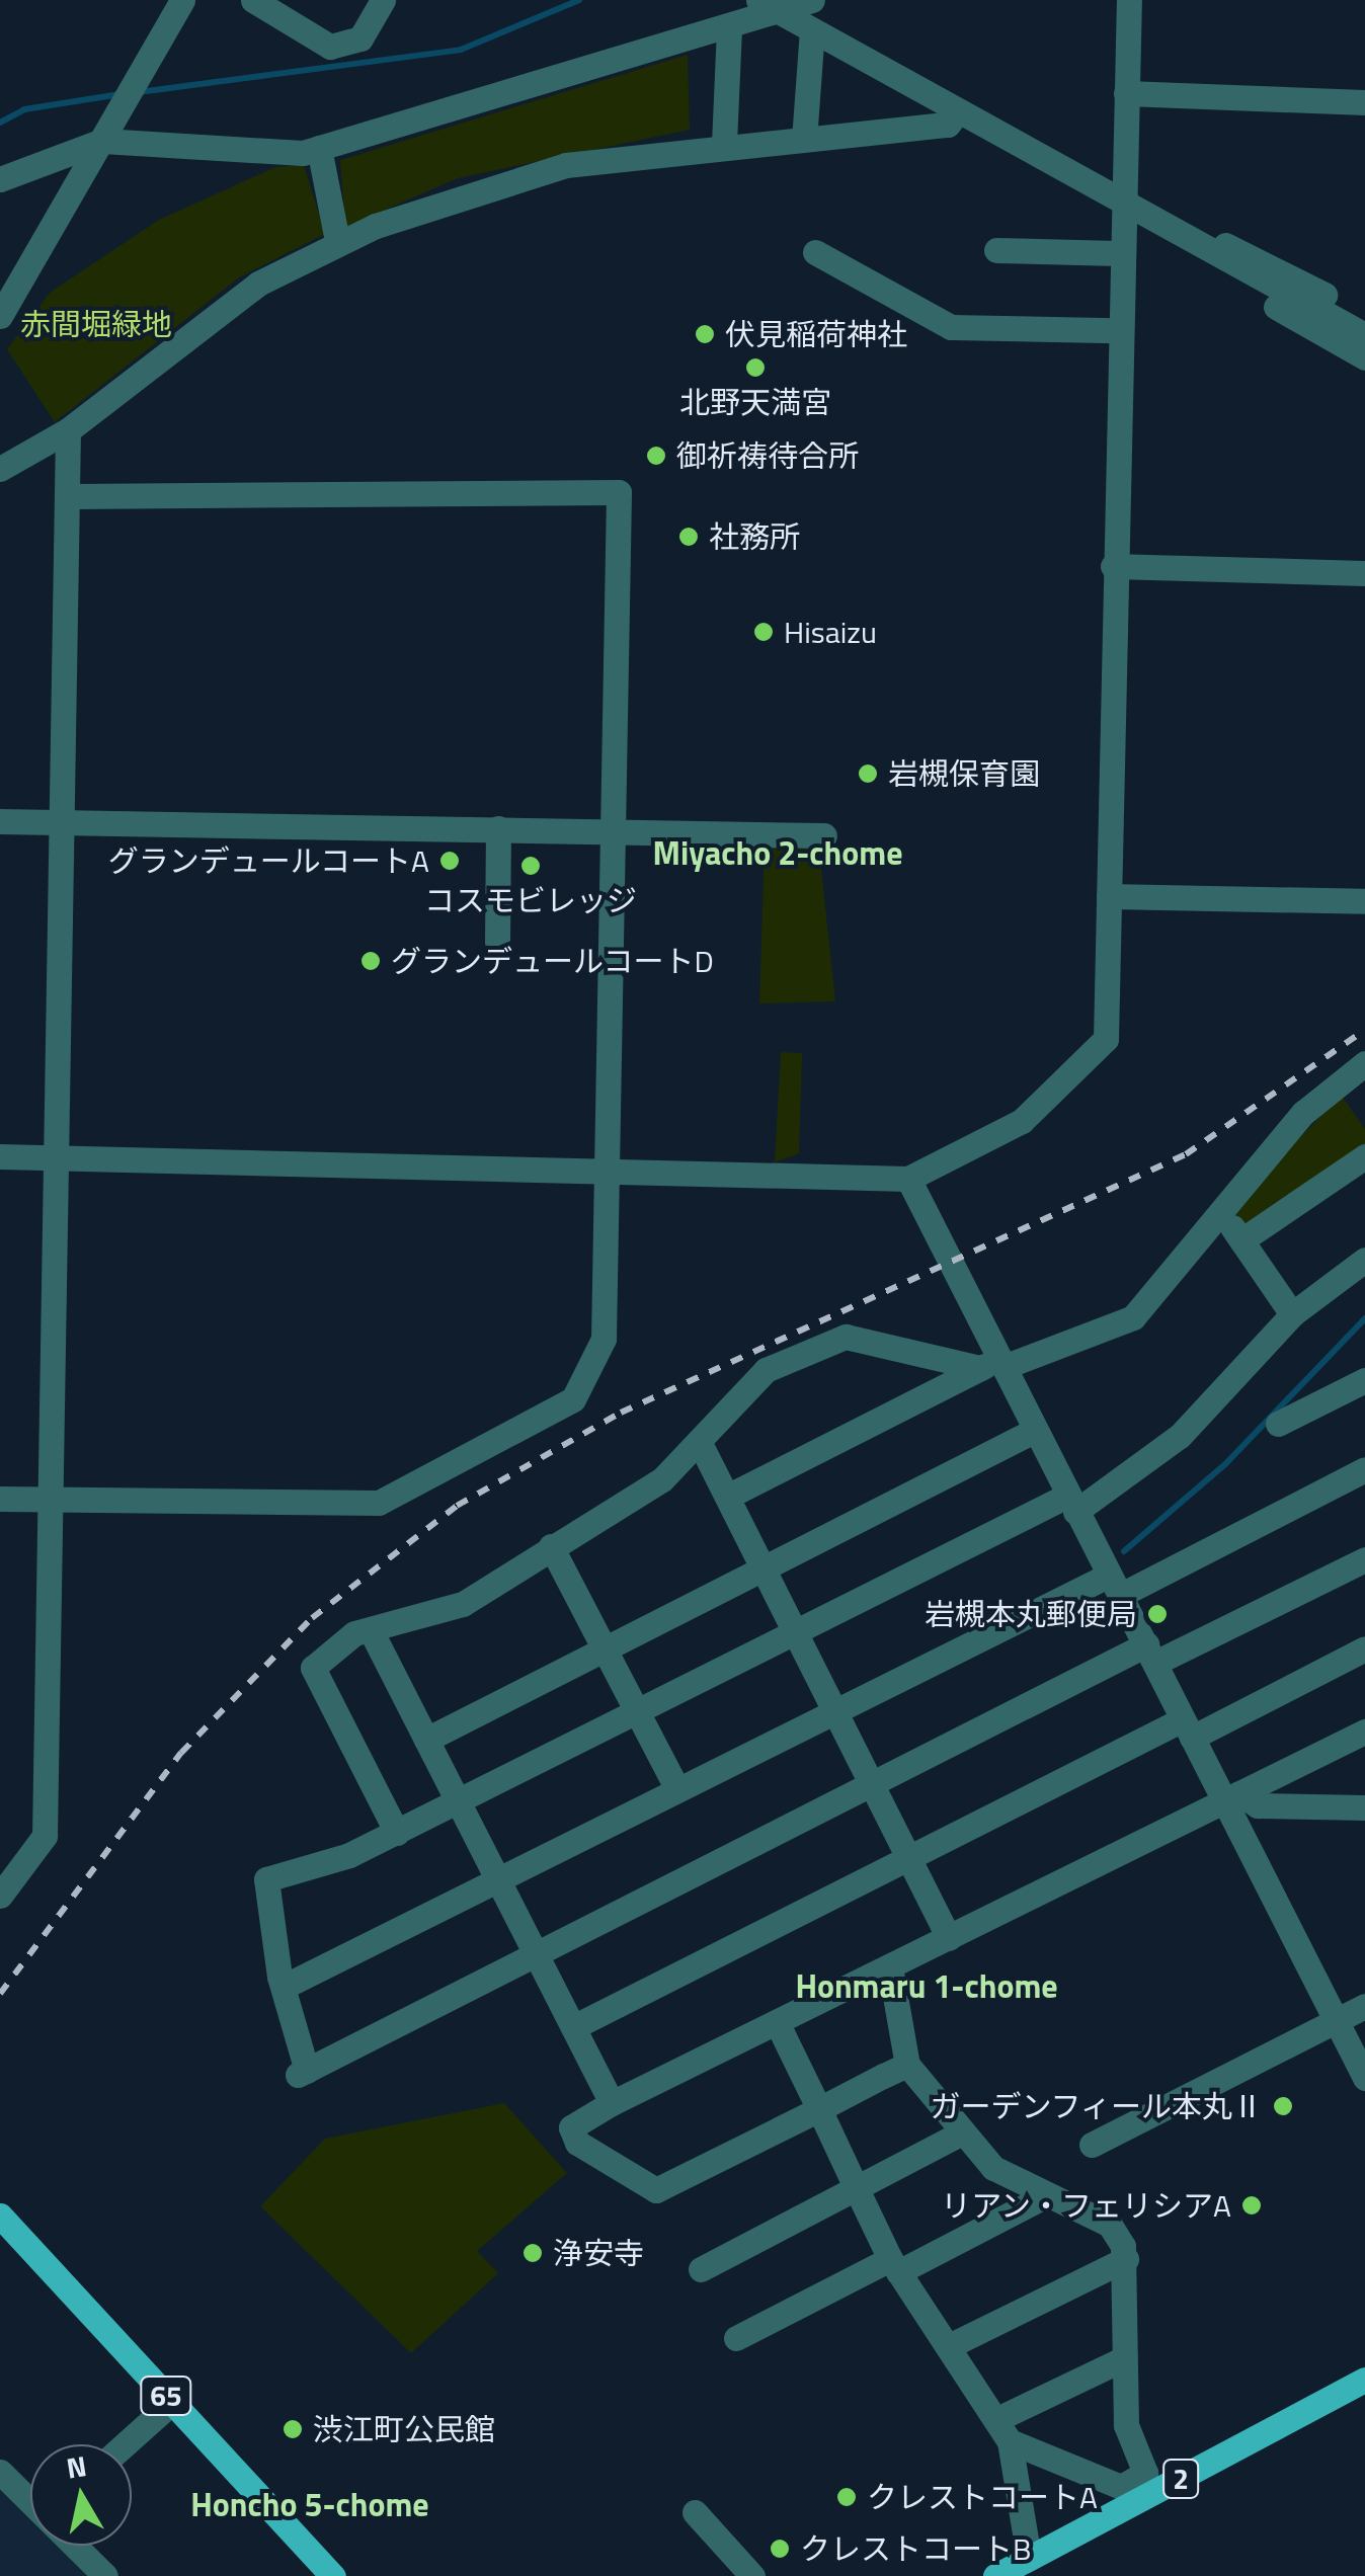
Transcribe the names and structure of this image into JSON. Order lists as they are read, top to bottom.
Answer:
{
  "streets": {
    "main road": ["65", "2"]
  },
  "districts": ["Miyacho 2-chome", "Honmaru 1-chome", "Honcho 5-chome"],
  "parks": ["赤間堀緑地"],
  "places": [
    "伏見稲荷神社",
    "北野天満宮",
    "御祈祷待合所",
    "社務所",
    "Hisaizu",
    "岩槻保育園",
    "グランデュールコートA",
    "コスモビレッジ",
    "グランデュールコートD",
    "岩槻本丸郵便局",
    "ガーデンフィール本丸Ⅱ",
    "リアン・フェリシアA",
    "浄安寺",
    "渋江町公民館",
    "クレストコートA",
    "クレストコートB"
  ],
  "north": "top"
}
